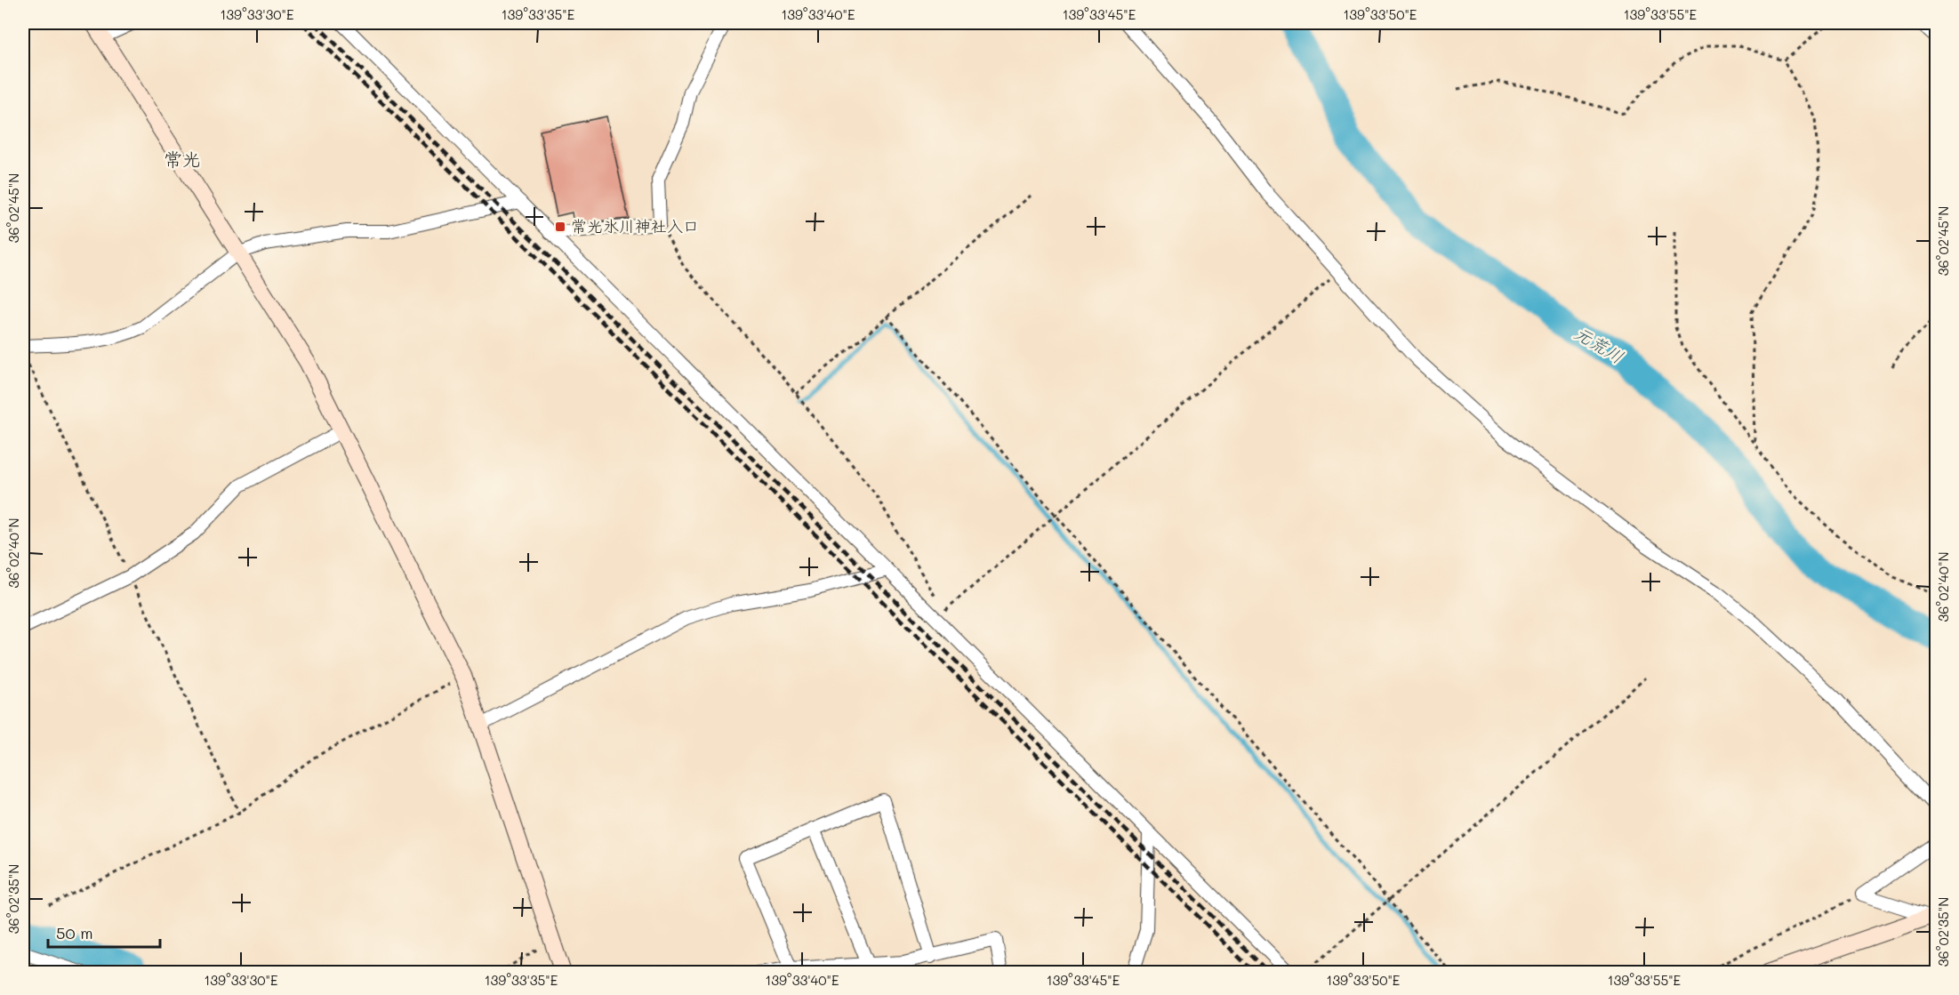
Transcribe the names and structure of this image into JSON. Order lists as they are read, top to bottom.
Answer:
{
  "districts": ["常光"],
  "water": ["元荒川"],
  "places": {
    "transit": ["常光氷川神社入口"]
  },
  "scale_bar": "50 m",
  "coordinates": [
    "139°33'30\"E",
    "139°33'35\"E",
    "139°33'40\"E",
    "139°33'45\"E",
    "139°33'50\"E",
    "139°33'55\"E",
    "36°02'45\"N",
    "36°02'40\"N",
    "36°02'35\"N"
  ]
}
